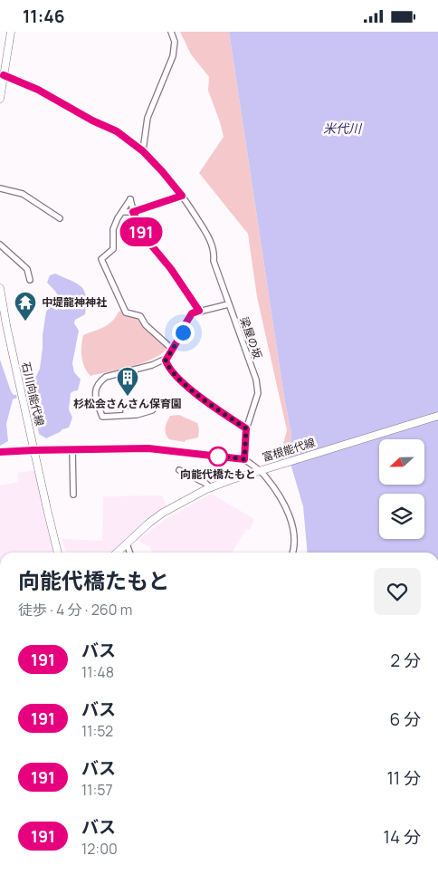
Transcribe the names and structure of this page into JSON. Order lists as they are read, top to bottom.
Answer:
{
  "streets": {
    "main road": ["石川向能代線", "富根能代線"],
    "street": ["梁屋の坂"]
  },
  "water": ["米代川"],
  "places": {
    "temple": ["中堤龍神神社"],
    "building": ["杉松会さんさん保育園"],
    "other": ["向能代橋たもと"]
  },
  "lines": ["bus line 191"],
  "north": "left",
  "page": {
    "status": "11:46",
    "on_map": "191",
    "heading": ["向能代橋たもと", "徒歩 · 4 分 · 260 m"],
    "list": [
      {
        "mark": "191",
        "name": "バス",
        "note": "11:48",
        "value": "2 分"
      },
      {
        "mark": "191",
        "name": "バス",
        "note": "11:52",
        "value": "6 分"
      },
      {
        "mark": "191",
        "name": "バス",
        "note": "11:57",
        "value": "11 分"
      },
      {
        "mark": "191",
        "name": "バス",
        "note": "12:00",
        "value": "14 分"
      }
    ]
  }
}
